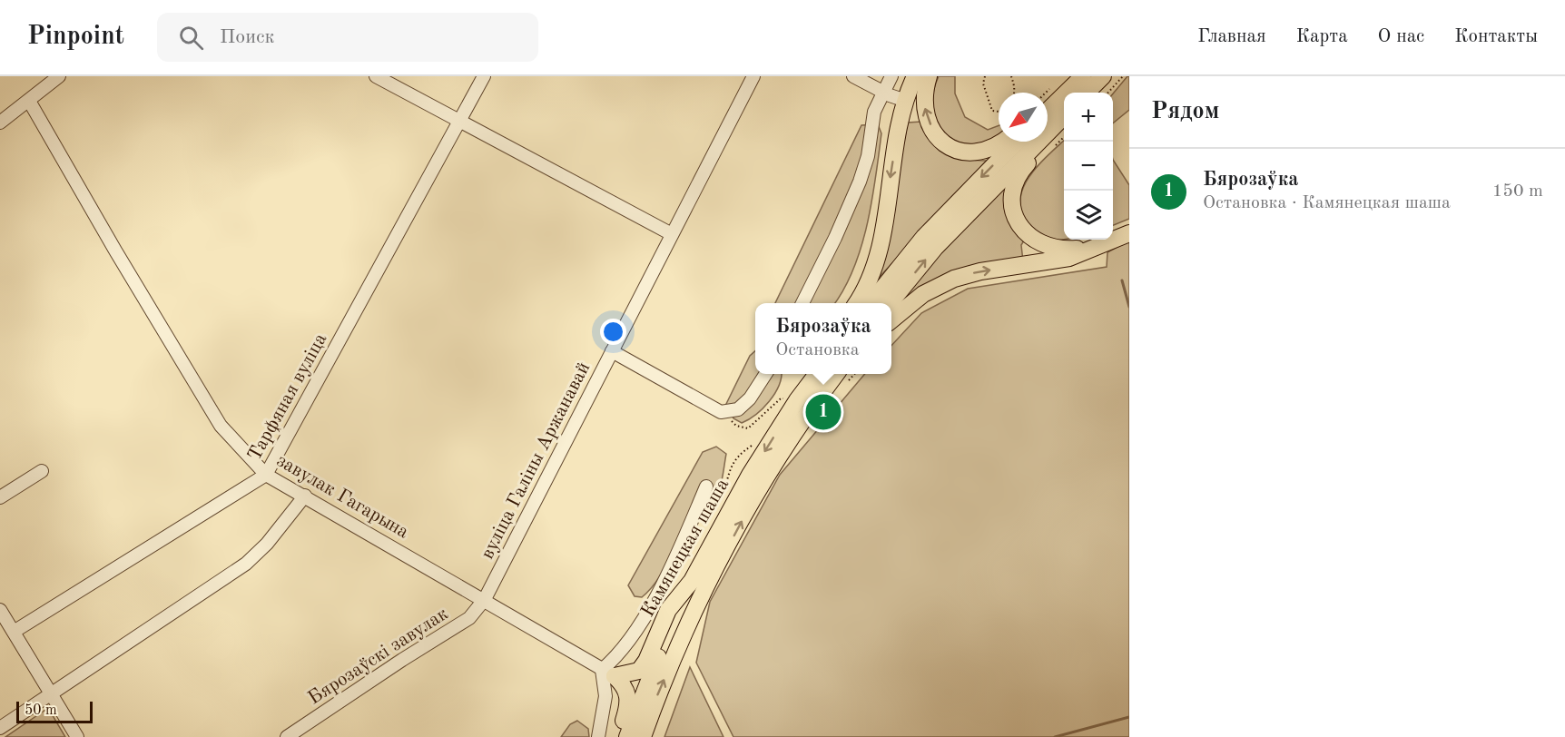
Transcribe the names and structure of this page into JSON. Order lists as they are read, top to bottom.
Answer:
{
  "streets": {
    "main road": ["Камянецкая шаша"],
    "street": [
      "Тарфяная вуліца",
      "вуліца Галіны Аржанавай",
      "завулак Гагарына",
      "Бярозаўскі завулак"
    ]
  },
  "crossings": [
    ["Тарфяная вуліца", "завулак Гагарына"],
    ["вуліца Галіны Аржанавай", "завулак Гагарына"],
    ["вуліца Галіны Аржанавай", "Бярозаўскі завулак"],
    ["завулак Гагарына", "Камянецкая шаша"],
    ["завулак Гагарына", "Бярозаўскі завулак"]
  ],
  "scale_bar": "50 m",
  "north": "bottom left",
  "page": {
    "header": "Pinpoint",
    "search": "Поиск",
    "nav": [
      "Главная",
      "Карта",
      "О нас",
      "Контакты"
    ],
    "heading": "Рядом",
    "map_buttons": ["+", "−"],
    "list": [
      {
        "mark": "1",
        "name": "Бярозаўка",
        "note": "Остановка · Камянецкая шаша",
        "value": "150 m"
      }
    ],
    "popup": ["Бярозаўка", "Остановка"],
    "pins": "1",
    "scale": "50 m"
  }
}
